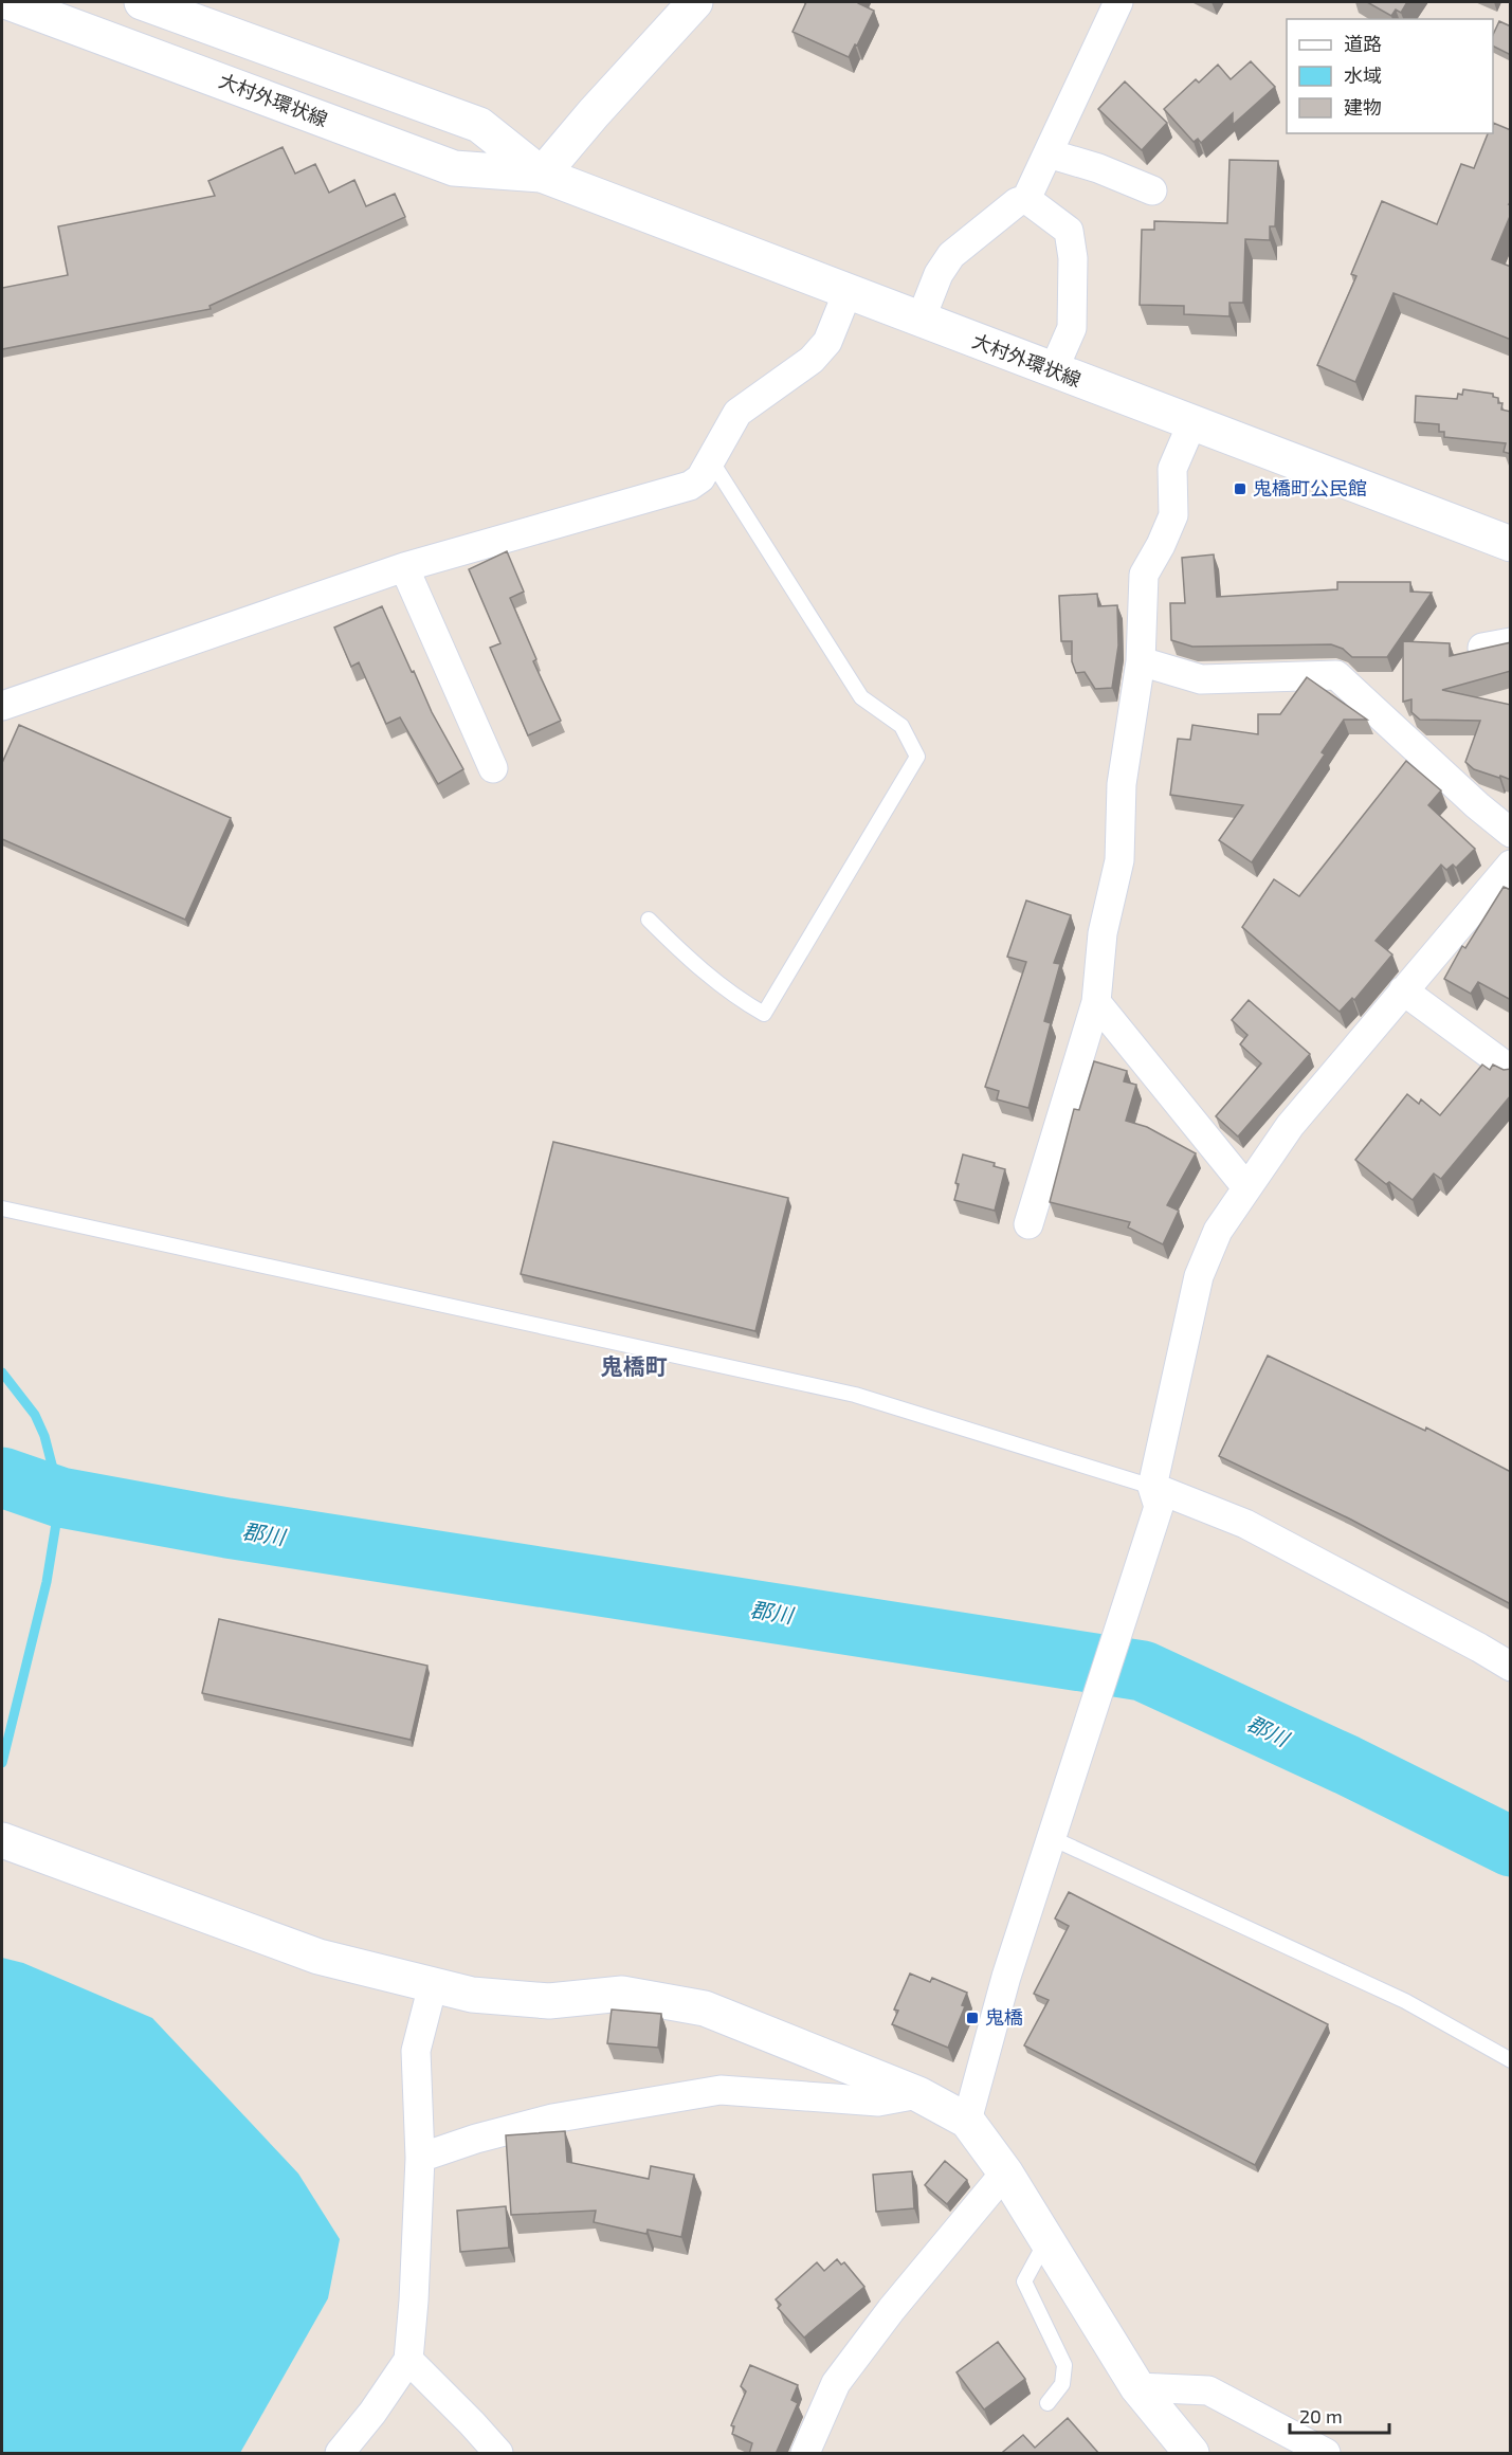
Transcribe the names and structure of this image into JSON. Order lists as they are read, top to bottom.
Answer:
{
  "streets": {
    "main road": ["大村外環状線"]
  },
  "districts": ["鬼橋町"],
  "water": ["郡川"],
  "places": {
    "transit": ["鬼橋町公民館", "鬼橋"]
  },
  "legend": ["道路", "水域", "建物"],
  "scale_bar": "20 m"
}
